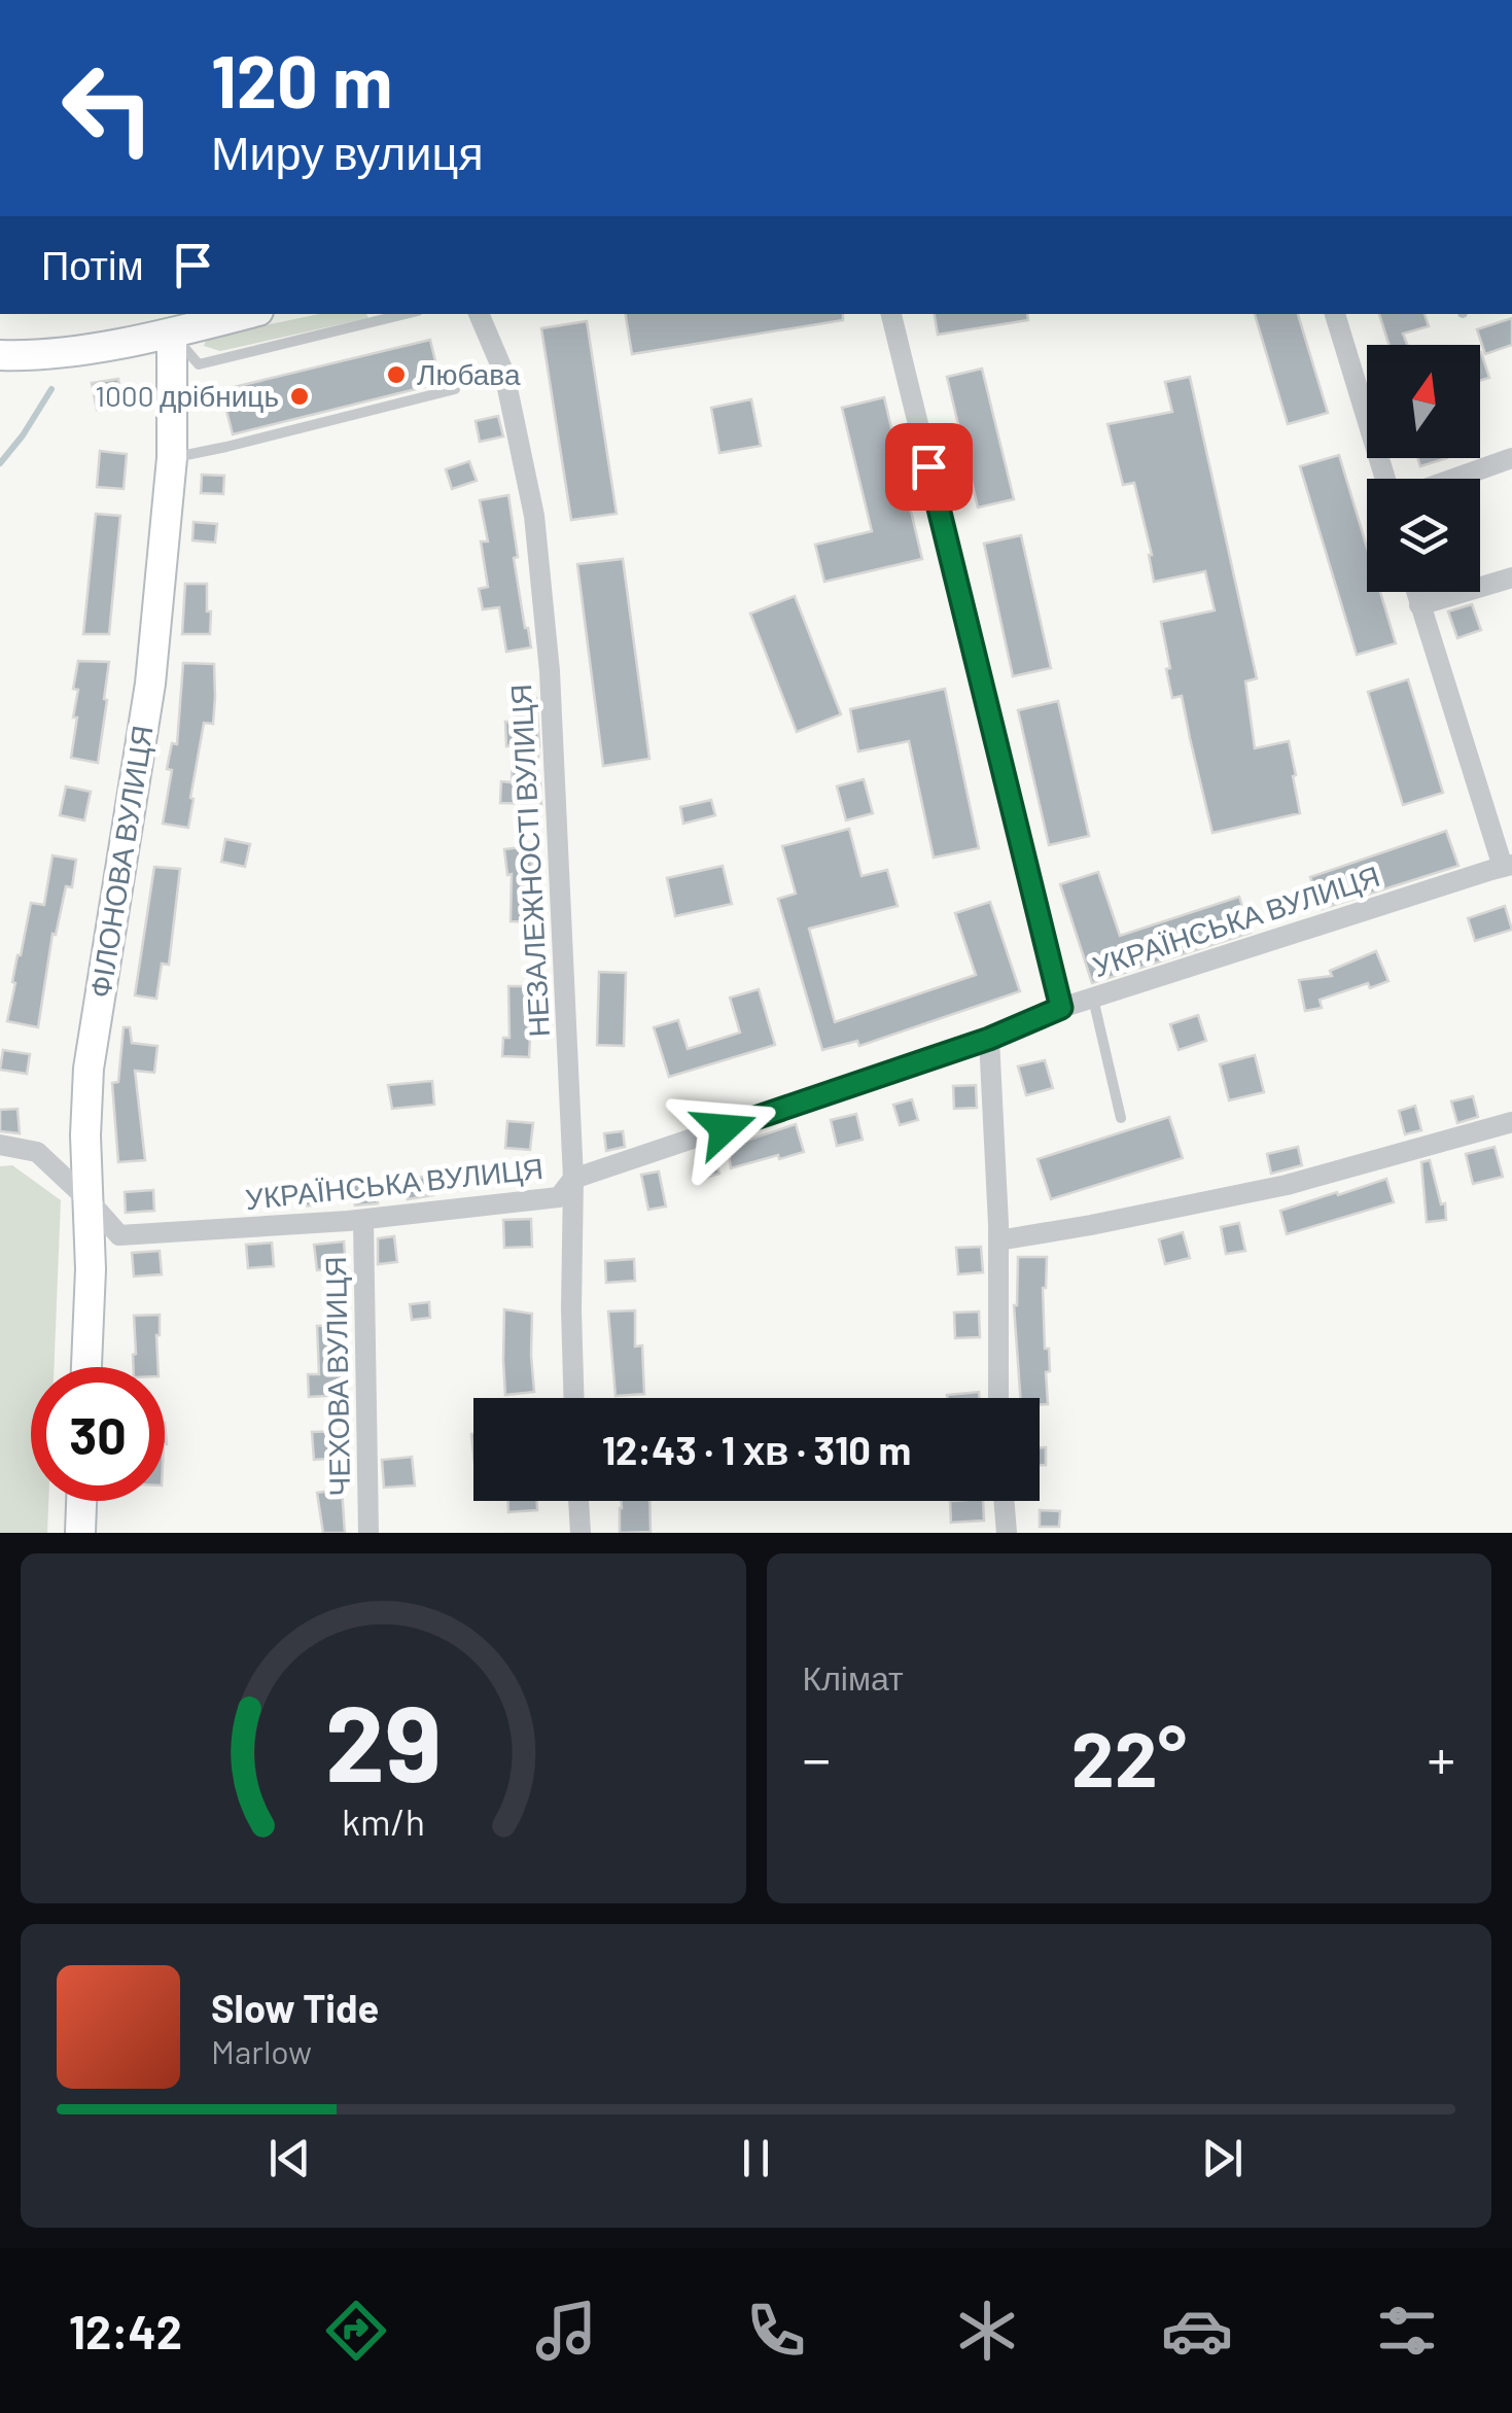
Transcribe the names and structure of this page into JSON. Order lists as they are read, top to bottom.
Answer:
{
  "streets": {
    "street": [
      "НЕЗАЛЕЖНОСТІ ВУЛИЦЯ",
      "ФІЛОНОВА ВУЛИЦЯ",
      "УКРАЇНСЬКА ВУЛИЦЯ",
      "ЧЕХОВА ВУЛИЦЯ"
    ]
  },
  "crossings": [
    ["НЕЗАЛЕЖНОСТІ ВУЛИЦЯ", "УКРАЇНСЬКА ВУЛИЦЯ"],
    ["ФІЛОНОВА ВУЛИЦЯ", "УКРАЇНСЬКА ВУЛИЦЯ"],
    ["УКРАЇНСЬКА ВУЛИЦЯ", "ЧЕХОВА ВУЛИЦЯ"]
  ],
  "places": ["Любава", "1000 дрібниць"],
  "north": "top",
  "page": {
    "turn": ["120 m", "Миру вулиця"],
    "then": "Потім",
    "limit": "30",
    "trip": "12:43 · 1 хв · 310 m",
    "tile": "Клімат",
    "heat": ["−", "22°", "+"],
    "song": ["Slow Tide", "Marlow"],
    "tabs": "12:42",
    "gauge": ["29", "km/h"]
  }
}
